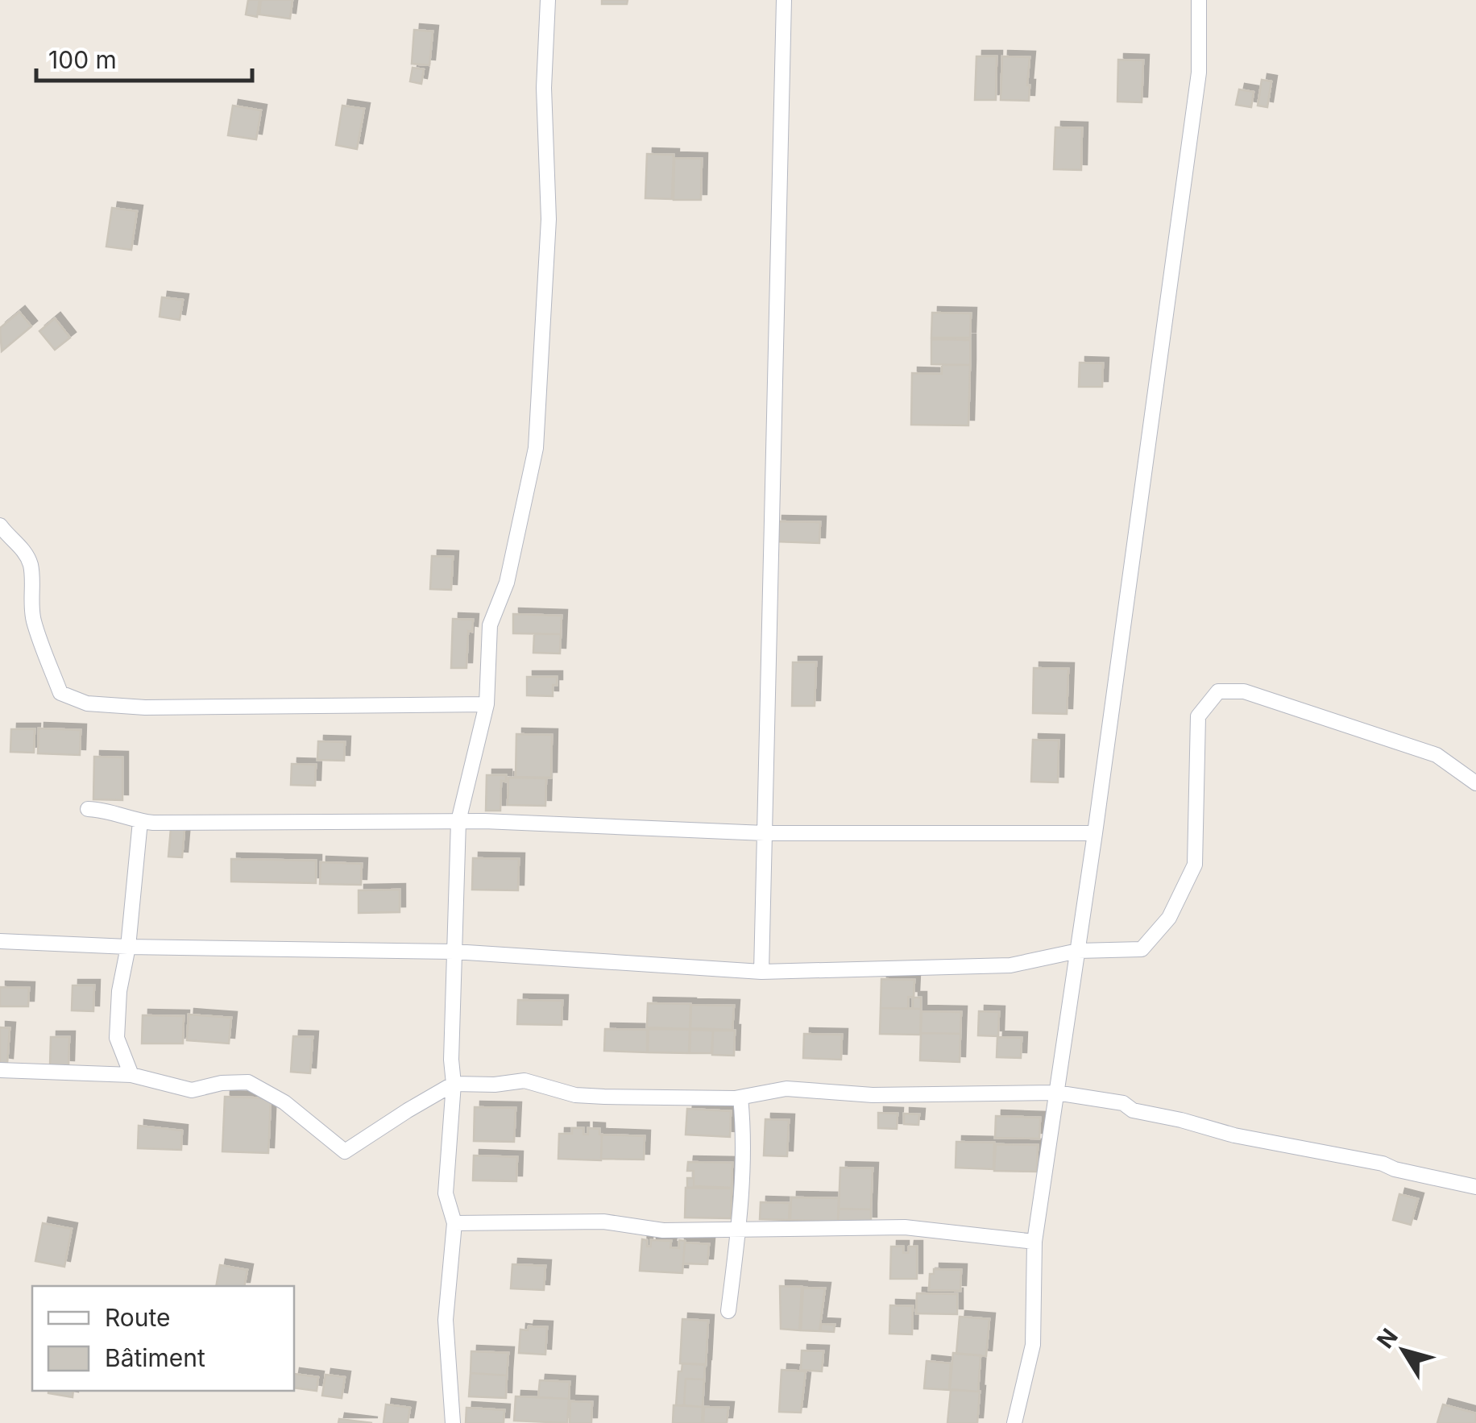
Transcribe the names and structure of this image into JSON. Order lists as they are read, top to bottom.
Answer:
{
  "legend": ["Route", "Bâtiment"],
  "scale_bar": "100 m",
  "north": "top left"
}
